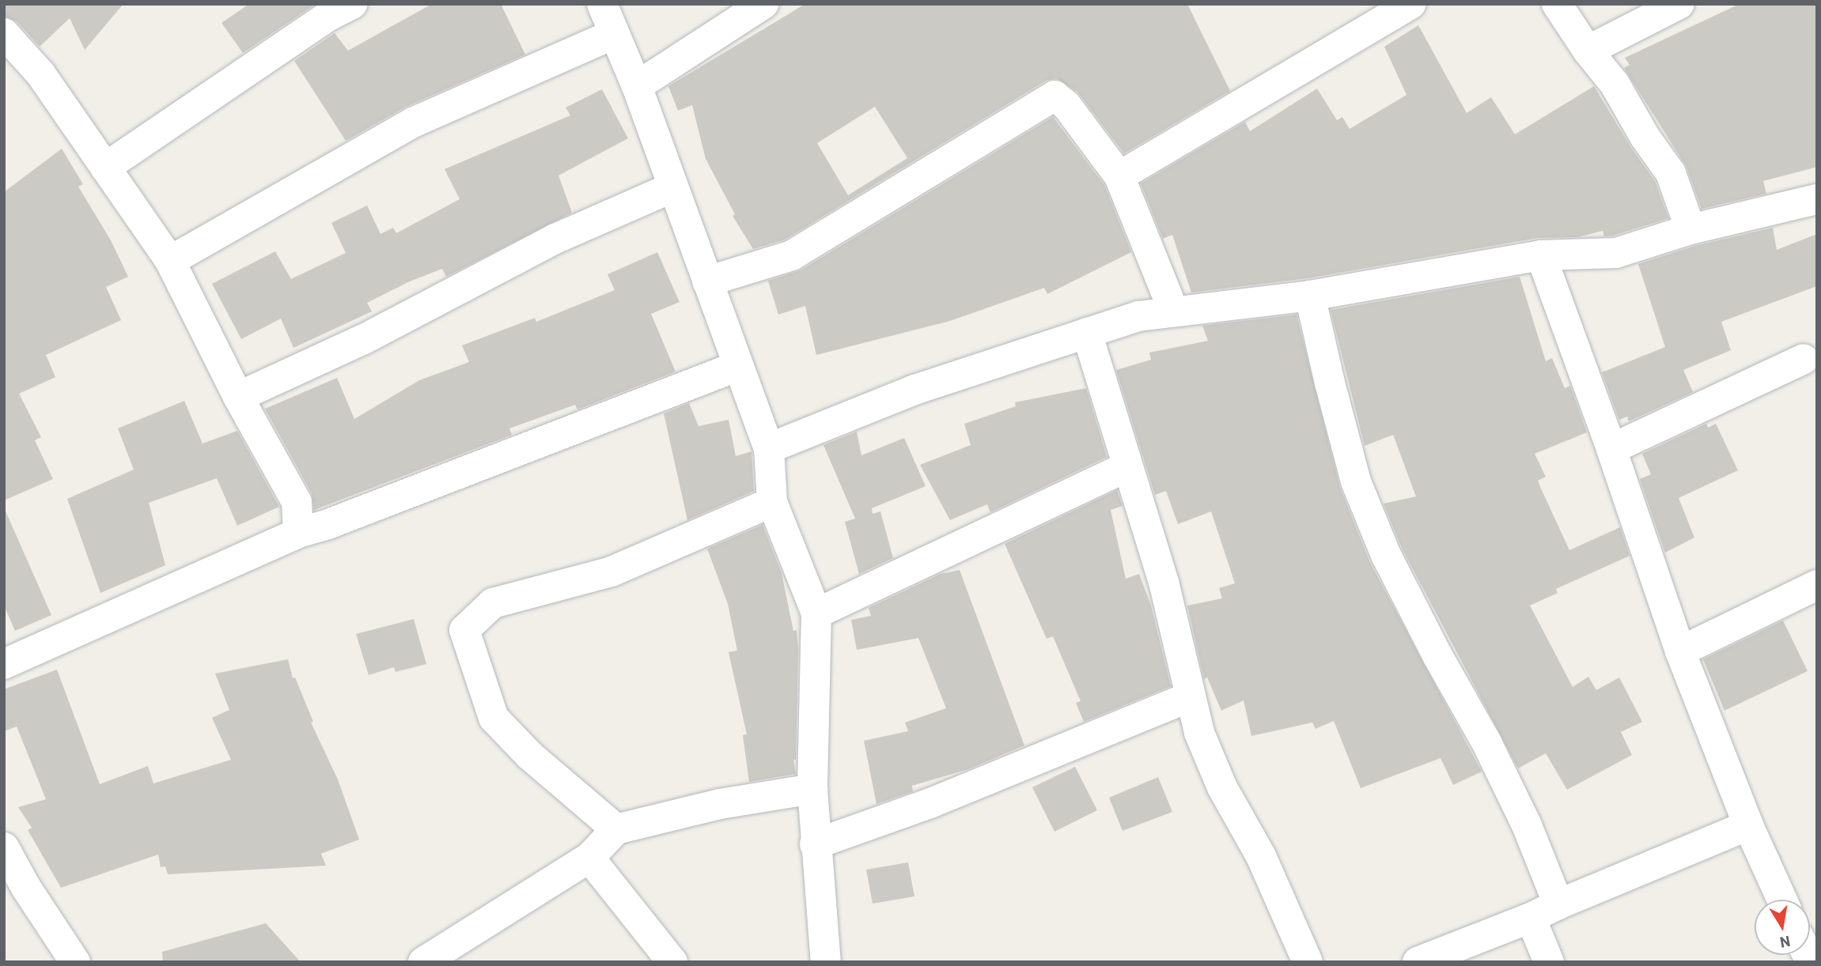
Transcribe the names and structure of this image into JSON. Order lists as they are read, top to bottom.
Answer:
{
  "north": "bottom"
}
